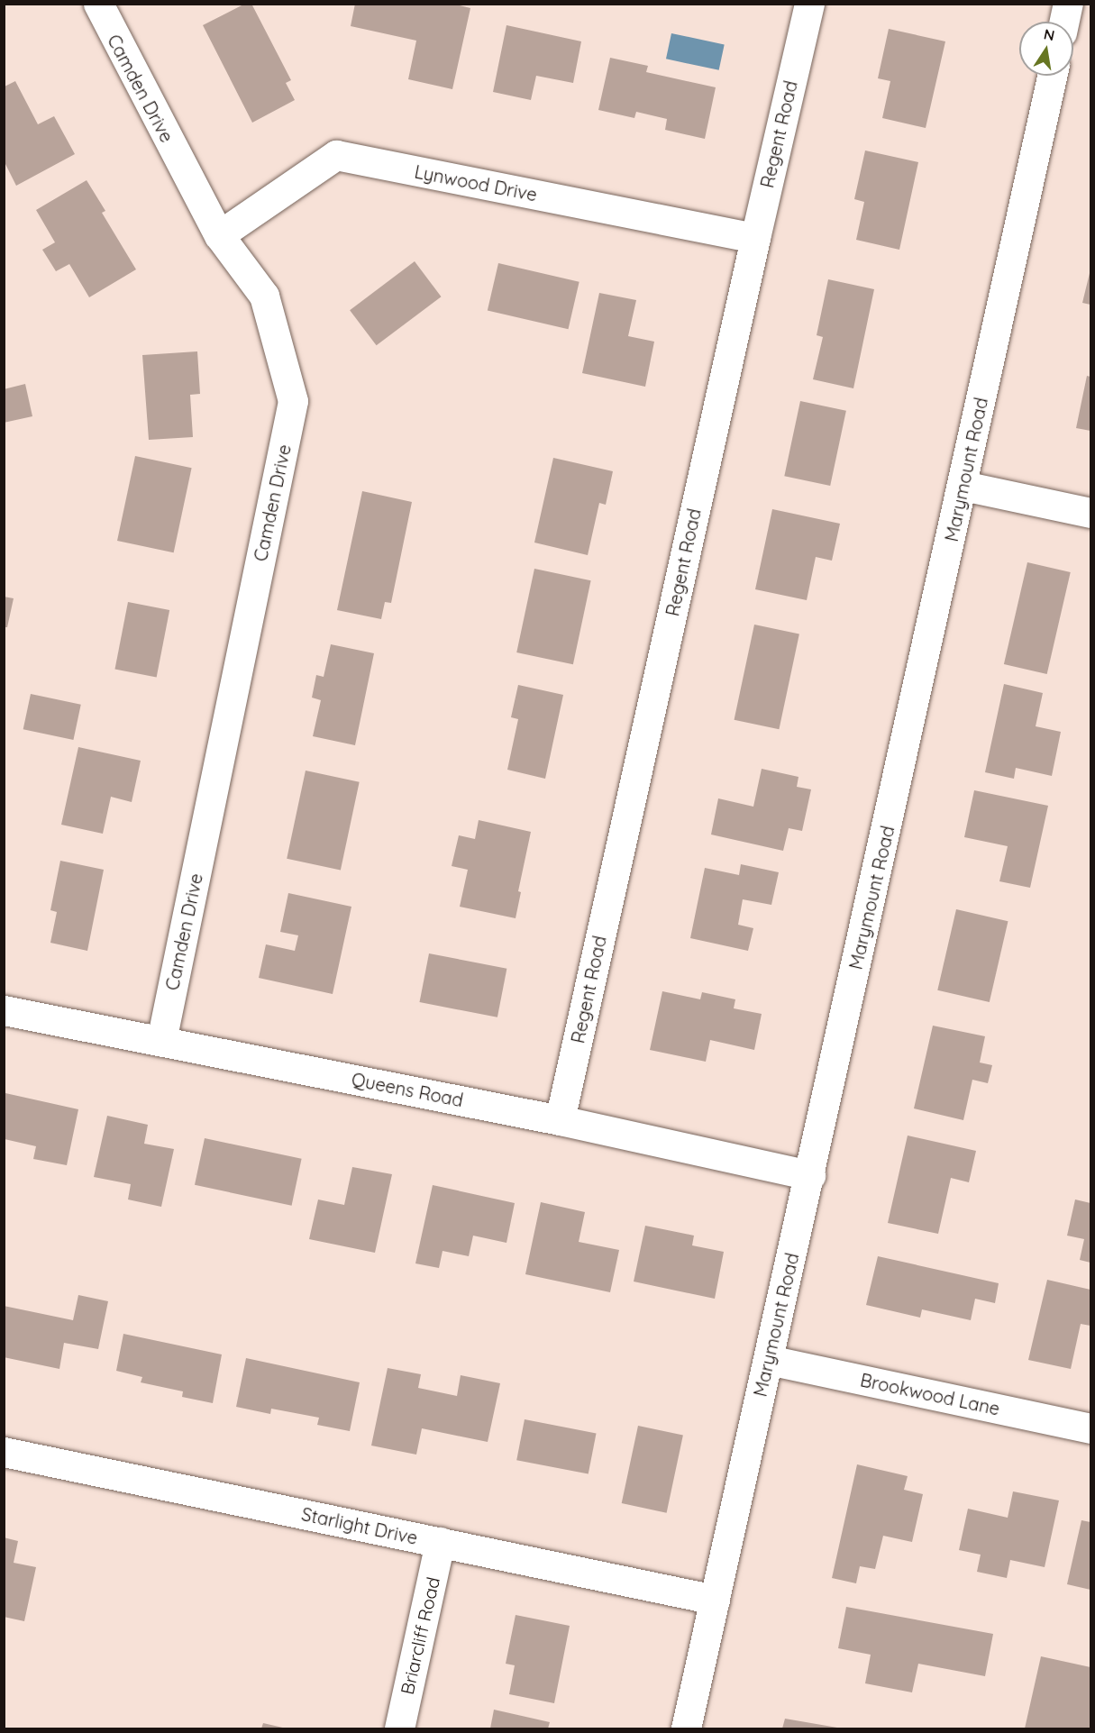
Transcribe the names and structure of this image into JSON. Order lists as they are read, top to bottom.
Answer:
{
  "streets": {
    "street": [
      "Camden Drive",
      "Regent Road",
      "Lynwood Drive",
      "Marymount Road",
      "Queens Road",
      "Brookwood Lane",
      "Starlight Drive",
      "Briarcliff Road"
    ]
  },
  "crossings": [
    ["Camden Drive", "Lynwood Drive"],
    ["Camden Drive", "Queens Road"],
    ["Regent Road", "Lynwood Drive"],
    ["Regent Road", "Queens Road"],
    ["Marymount Road", "Queens Road"],
    ["Marymount Road", "Brookwood Lane"],
    ["Marymount Road", "Starlight Drive"],
    ["Starlight Drive", "Briarcliff Road"]
  ],
  "north": "top"
}
